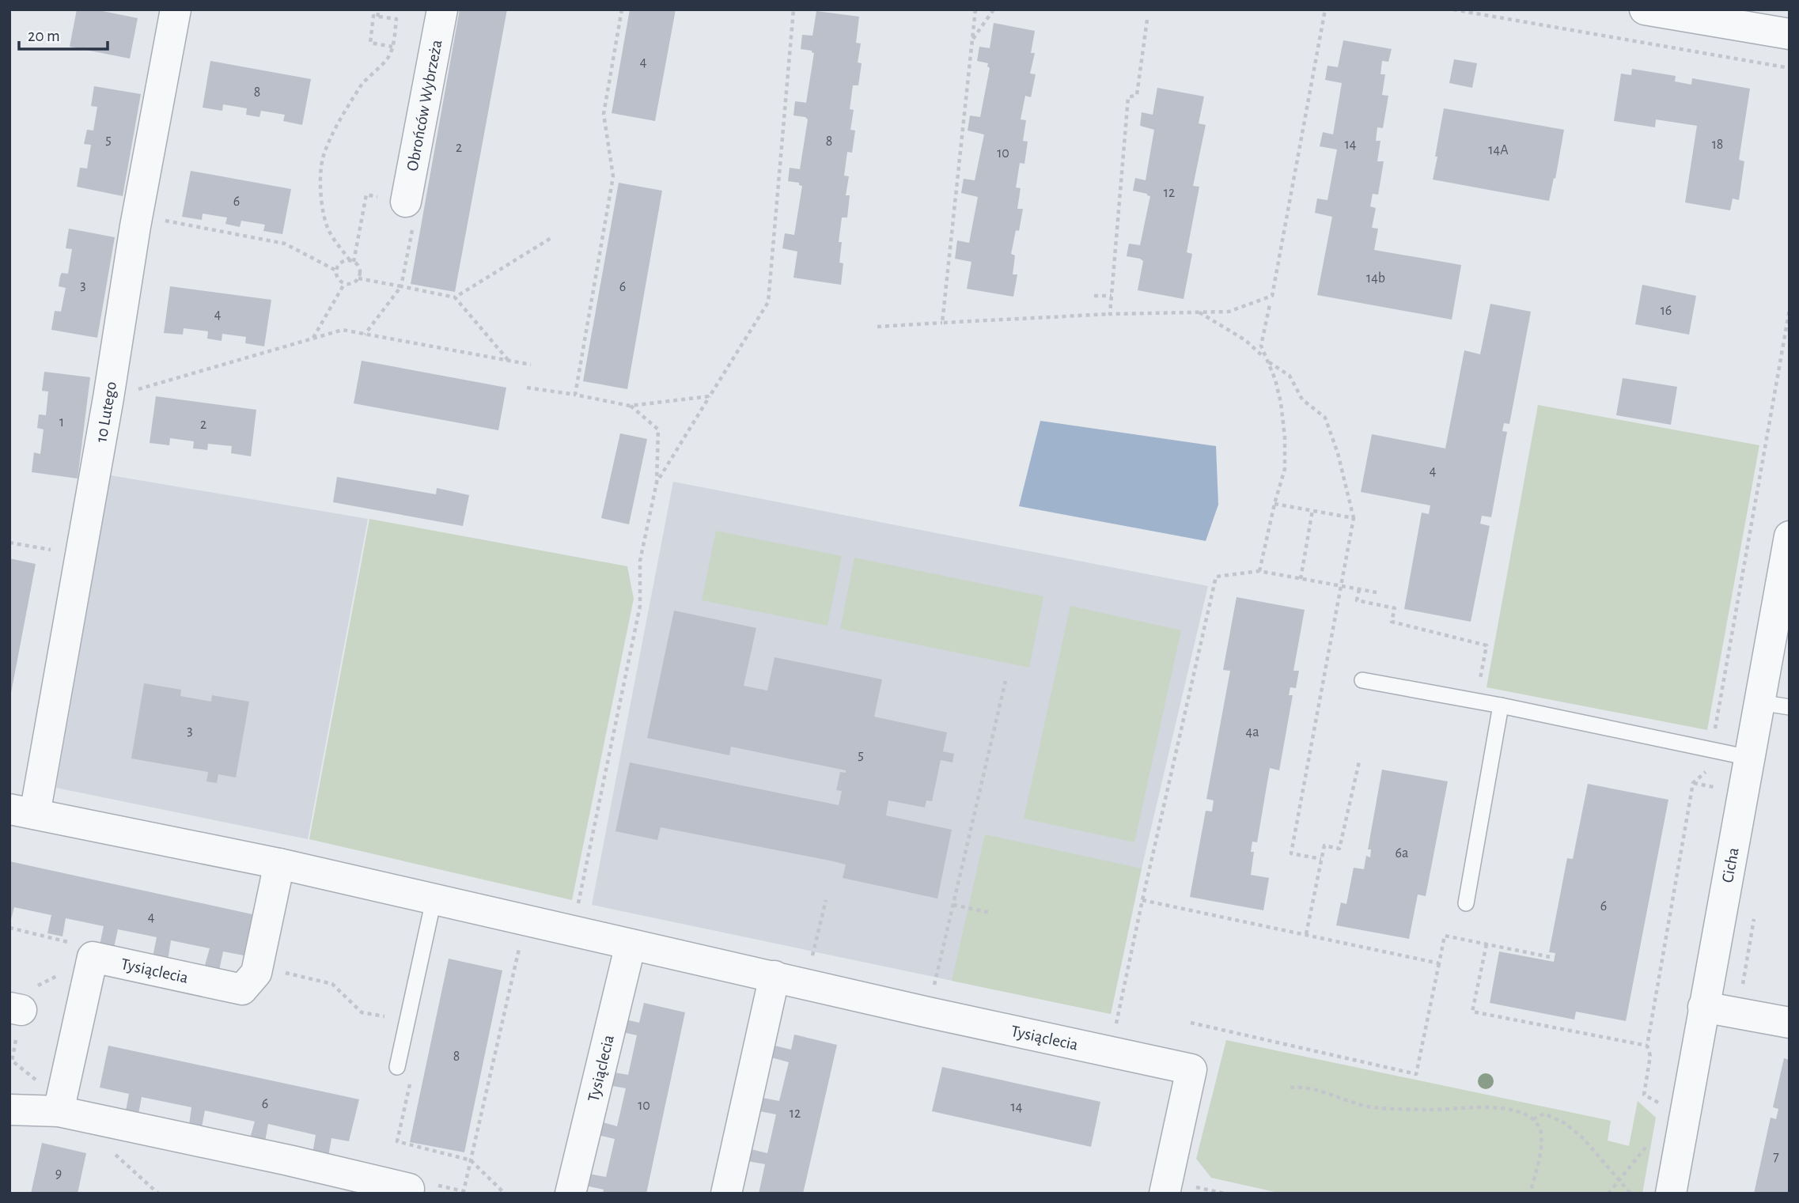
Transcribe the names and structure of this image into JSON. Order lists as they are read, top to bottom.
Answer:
{
  "streets": {
    "street": [
      "Obrońców Wybrzeża",
      "10 Lutego",
      "Cicha",
      "Tysiąclecia"
    ]
  },
  "crossings": [
    ["10 Lutego", "Tysiąclecia"]
  ],
  "house_numbers": [
    "4",
    "8",
    "5",
    "8",
    "14",
    "18",
    "2",
    "14A",
    "10",
    "12",
    "6",
    "14b",
    "3",
    "6",
    "16",
    "4",
    "1",
    "2",
    "4",
    "3",
    "4a",
    "5",
    "6a",
    "6",
    "4",
    "8",
    "6",
    "10",
    "14",
    "12",
    "7",
    "9"
  ],
  "scale_bar": "20 m"
}
